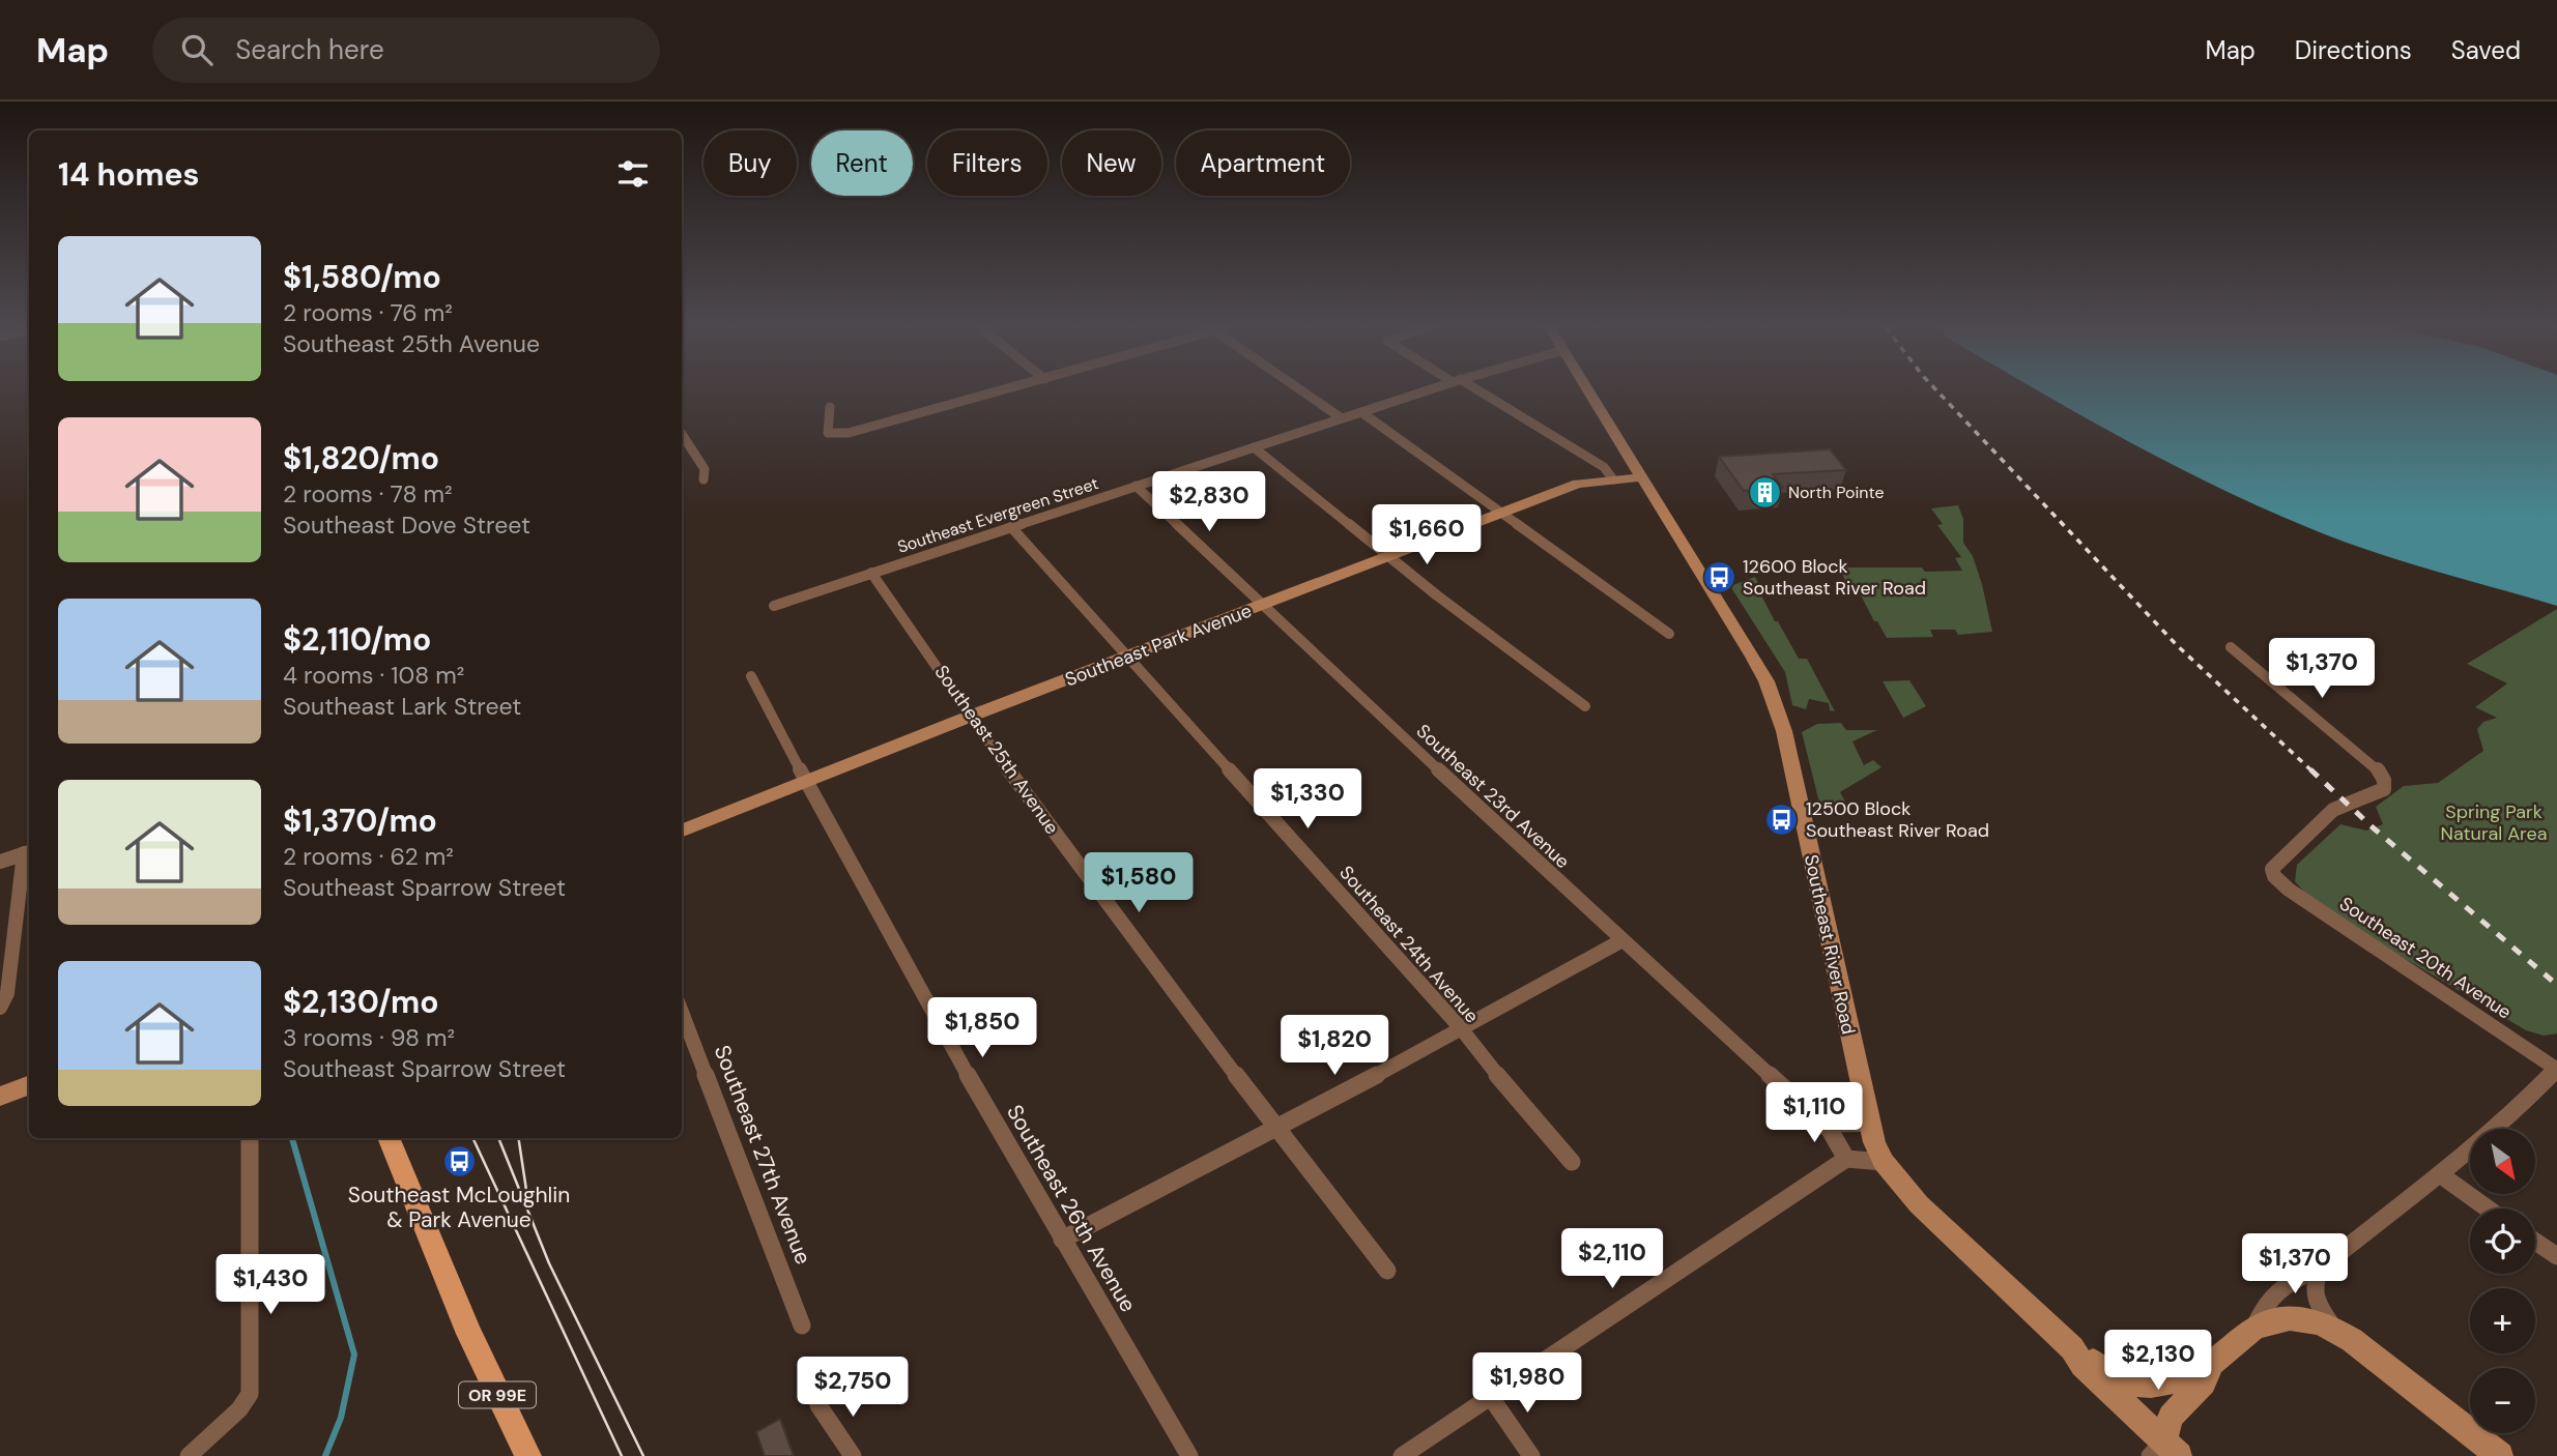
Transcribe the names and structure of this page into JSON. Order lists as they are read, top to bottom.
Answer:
{
  "streets": {
    "main road": ["OR 99E"],
    "street": [
      "Southeast Evergreen Street",
      "Southeast Park Avenue",
      "Southeast 25th Avenue",
      "Southeast 23rd Avenue",
      "Southeast 24th Avenue",
      "Southeast River Road",
      "Southeast 20th Avenue",
      "Southeast 27th Avenue",
      "Southeast 26th Avenue"
    ]
  },
  "crossings": [
    ["Southeast Evergreen Street", "Southeast 25th Avenue"],
    ["Southeast Evergreen Street", "Southeast 23rd Avenue"],
    ["Southeast Evergreen Street", "Southeast 24th Avenue"],
    ["Southeast Park Avenue", "Southeast 25th Avenue"],
    ["Southeast Park Avenue", "Southeast 23rd Avenue"],
    ["Southeast Park Avenue", "Southeast 24th Avenue"],
    ["Southeast Park Avenue", "Southeast River Road"],
    ["Southeast Park Avenue", "Southeast 26th Avenue"]
  ],
  "parks": ["Spring Park Natural Area"],
  "places": {
    "building": ["North Pointe"],
    "bus stop": ["12600 Block Southeast River Road", "12500 Block Southeast River Road", "Southeast McLoughlin & Park Avenue"]
  },
  "north": "bottom right",
  "page": {
    "header": "Map",
    "search": "Search here",
    "nav": ["Map", "Directions", "Saved"],
    "chip": [
      "Buy",
      "Rent",
      "Filters",
      "New",
      "Apartment"
    ],
    "heading": "14 homes",
    "list": [
      {
        "name": "$1,580/mo",
        "note": "2 rooms · 76 m² · Southeast 25th Avenue"
      },
      {
        "name": "$1,820/mo",
        "note": "2 rooms · 78 m² · Southeast Dove Street"
      },
      {
        "name": "$2,110/mo",
        "note": "4 rooms · 108 m² · Southeast Lark Street"
      },
      {
        "name": "$1,370/mo",
        "note": "2 rooms · 62 m² · Southeast Sparrow Street"
      },
      {
        "name": "$2,130/mo",
        "note": "3 rooms · 98 m² · Southeast Sparrow Street"
      }
    ],
    "price": [
      "$2,830",
      "$1,660",
      "$1,370",
      "$1,330",
      "$1,580",
      "$1,850",
      "$1,820",
      "$1,110",
      "$2,110",
      "$1,370",
      "$1,430",
      "$2,130",
      "$1,980",
      "$2,750"
    ],
    "map_buttons": ["+", "−"]
  }
}
